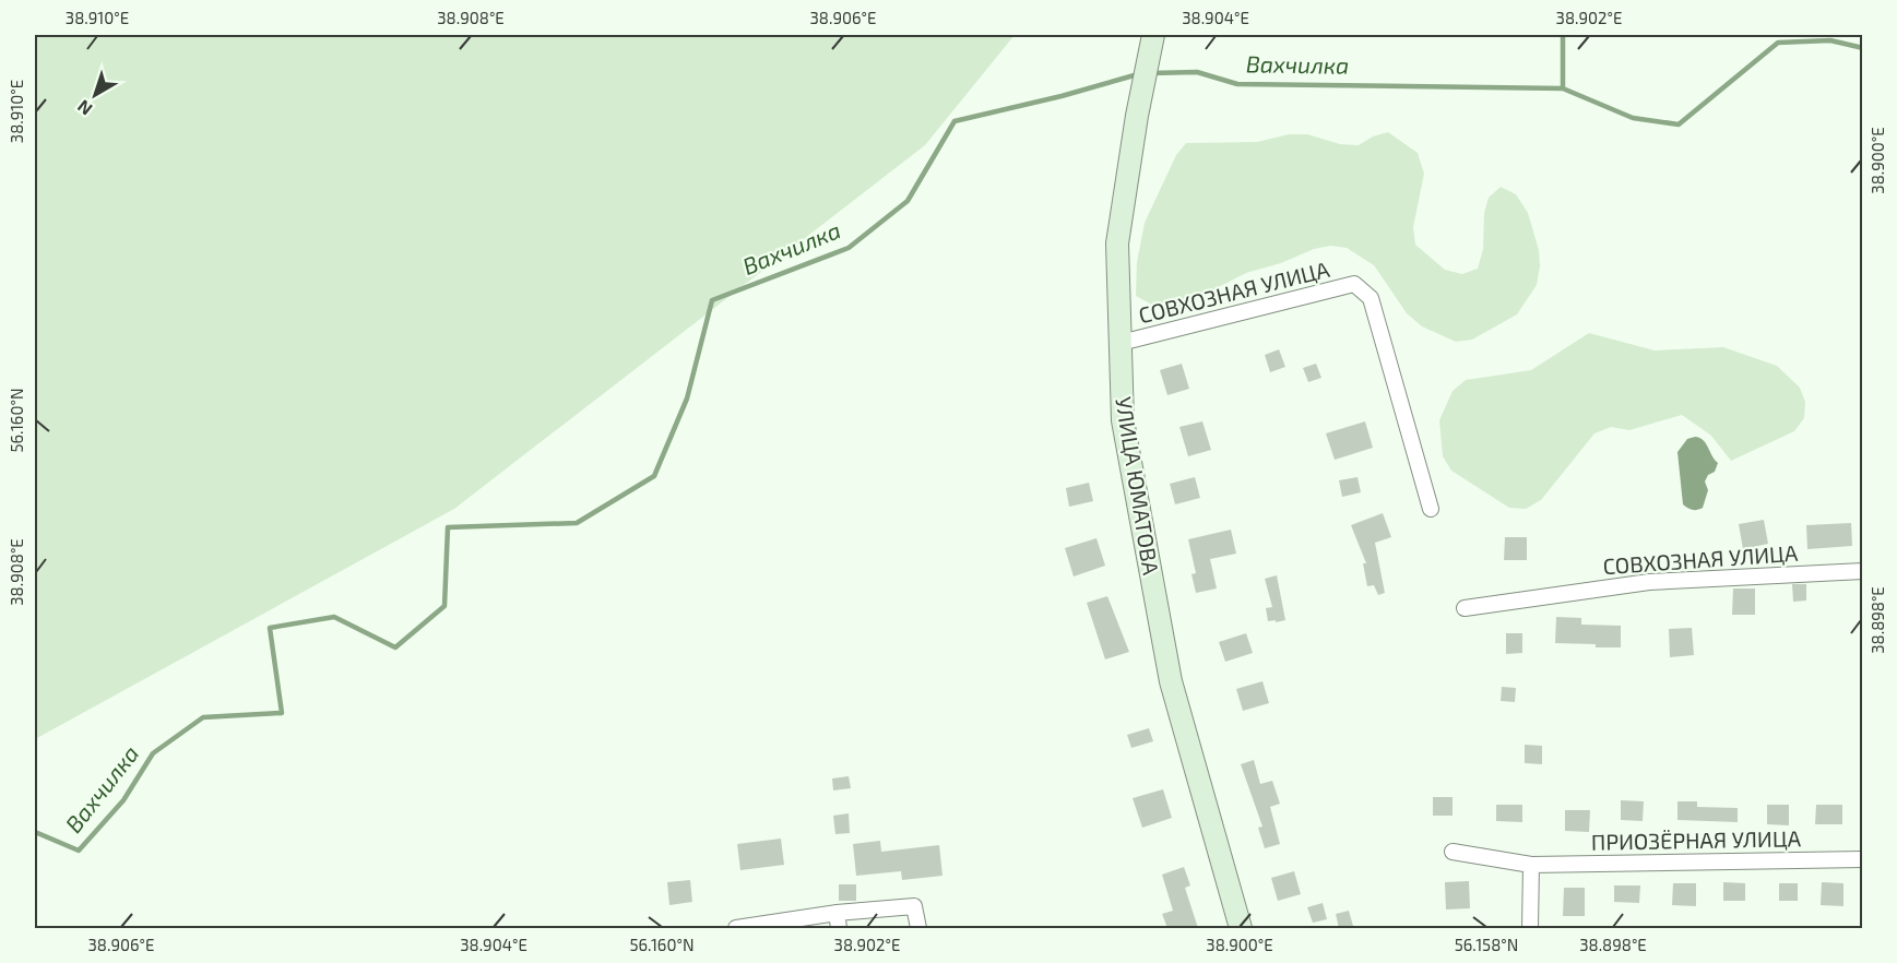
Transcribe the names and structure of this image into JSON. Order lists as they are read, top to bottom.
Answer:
{
  "streets": {
    "main road": ["УЛИЦА ЮМАТОВА"],
    "street": ["СОВХОЗНАЯ УЛИЦА", "ПРИОЗЁРНАЯ УЛИЦА"]
  },
  "crossings": [
    ["СОВХОЗНАЯ УЛИЦА", "УЛИЦА ЮМАТОВА"]
  ],
  "water": ["Вахчилка"],
  "north": "bottom left",
  "coordinates": [
    "38.910°E",
    "38.908°E",
    "38.906°E",
    "38.904°E",
    "38.902°E",
    "38.900°E",
    "56.160°N",
    "38.898°E",
    "56.158°N"
  ]
}
